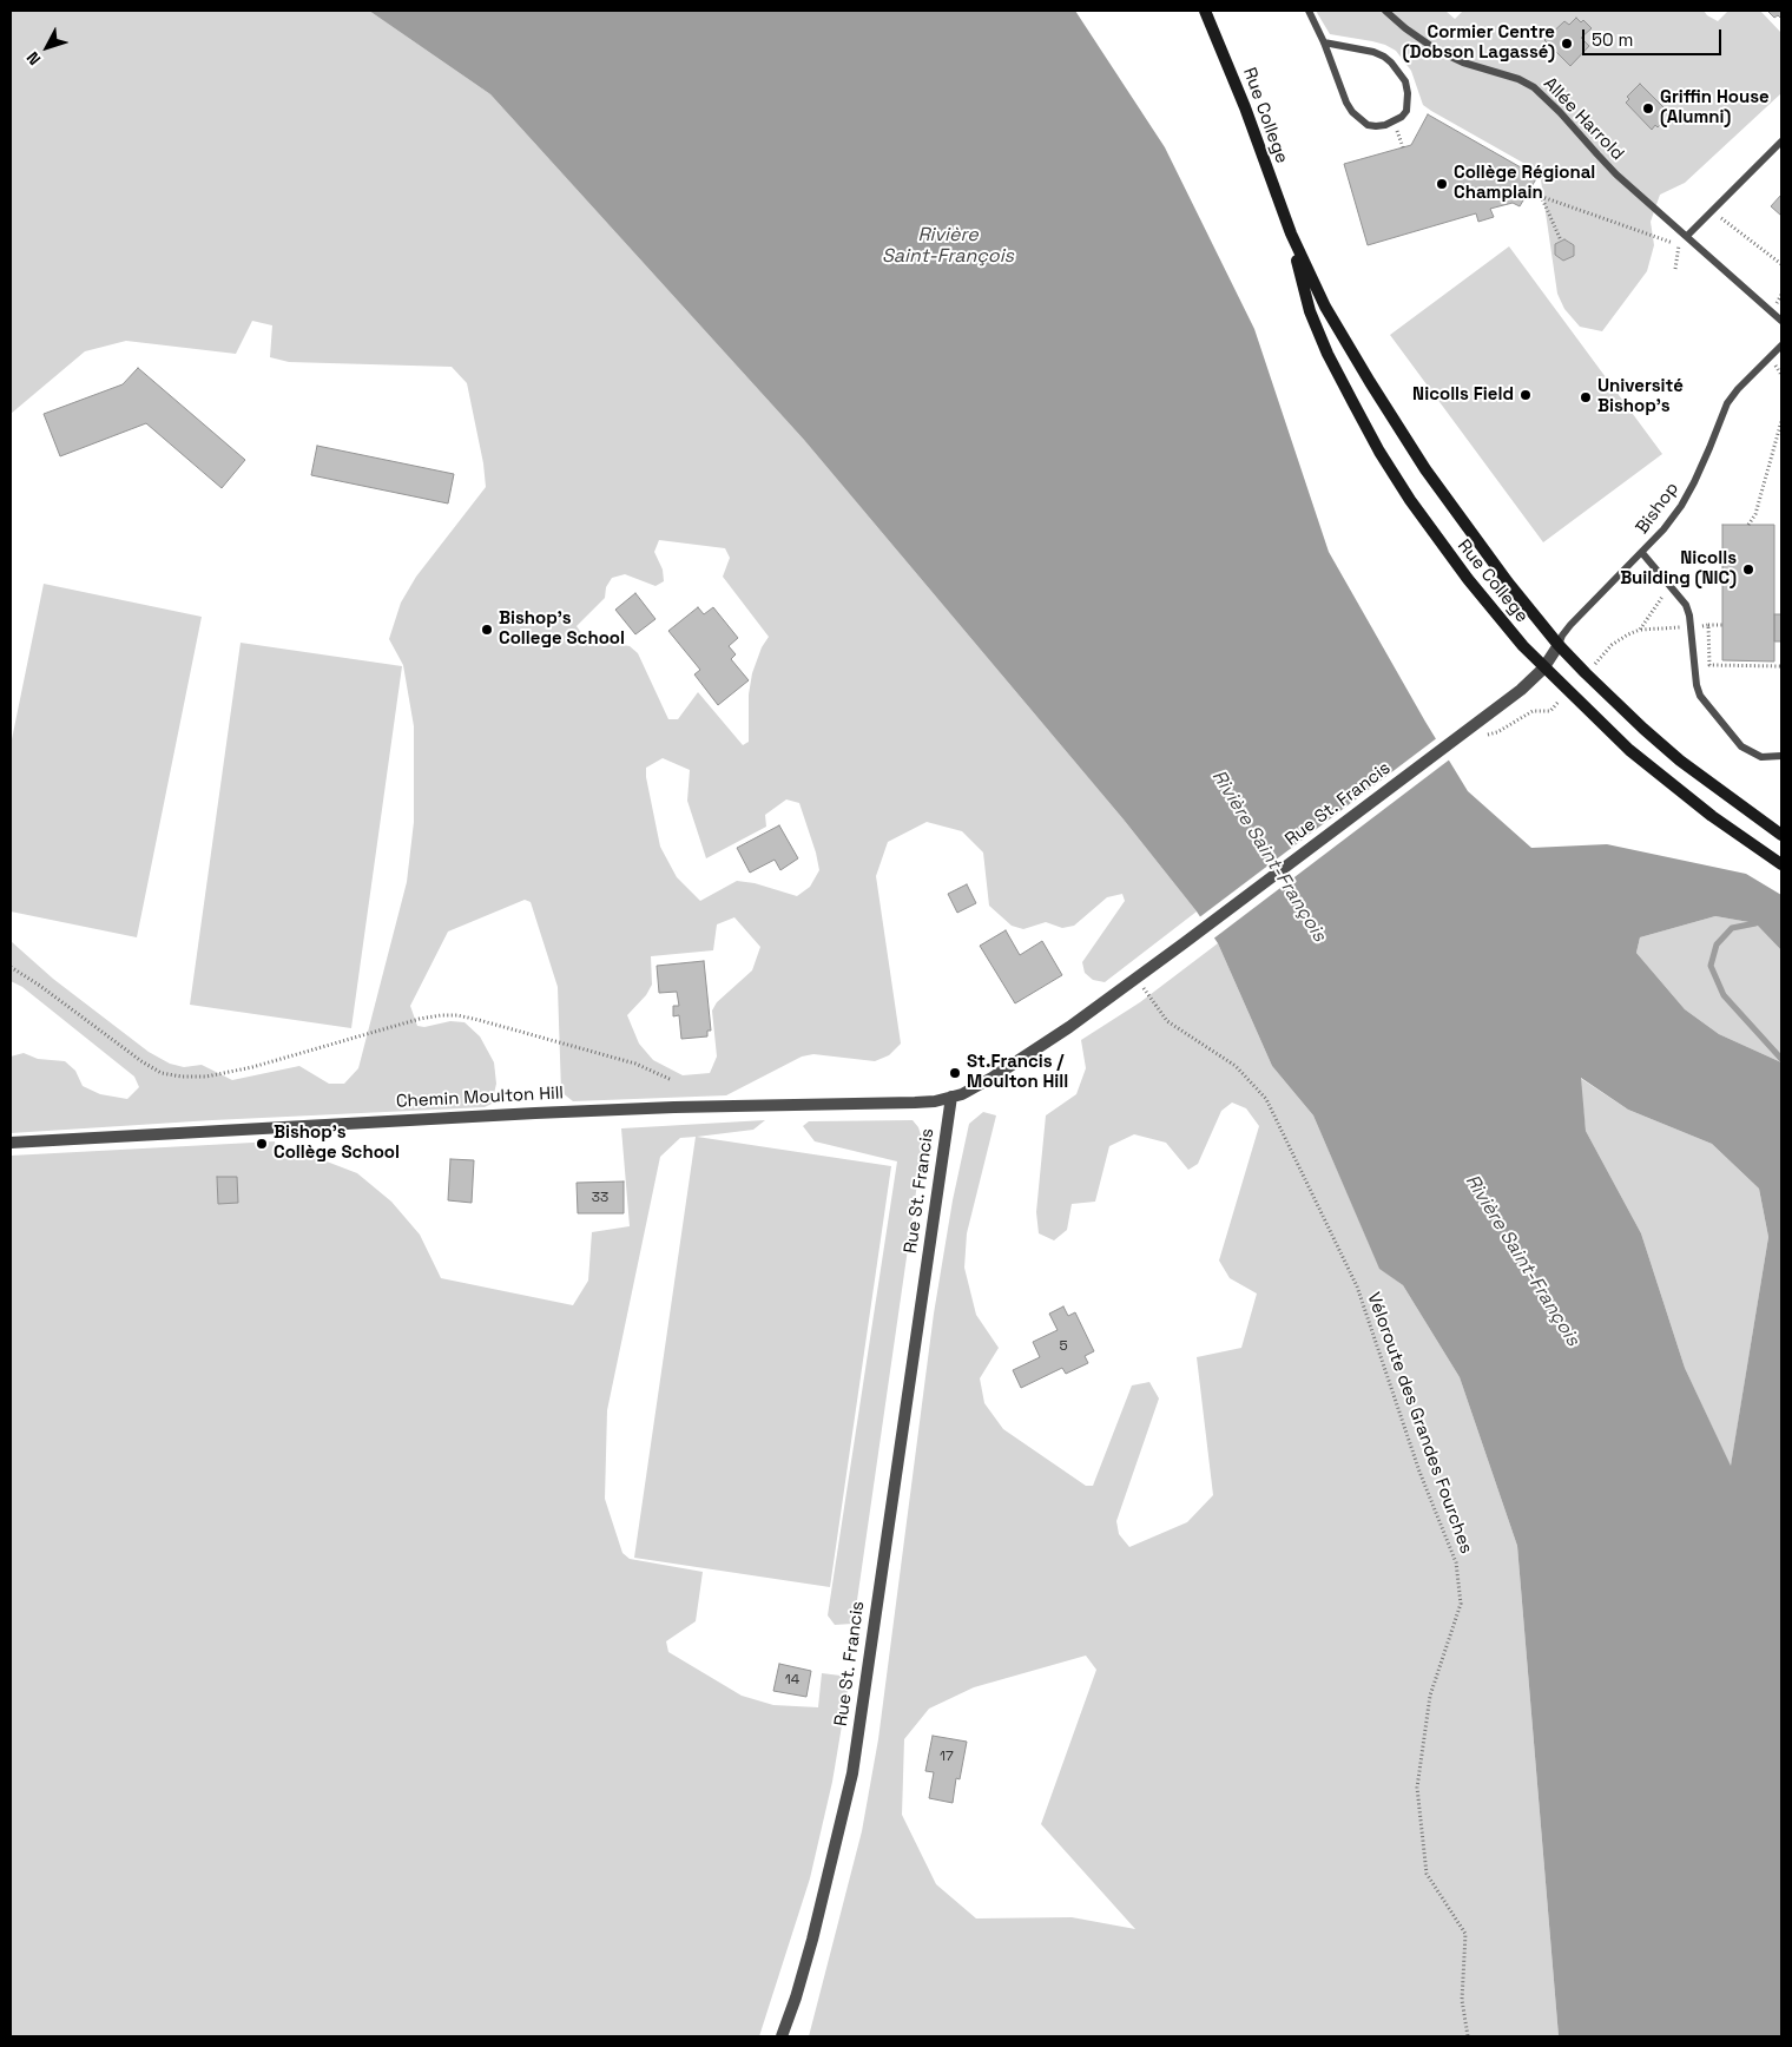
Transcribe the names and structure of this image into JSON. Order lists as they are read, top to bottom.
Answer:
{
  "streets": {
    "main road": ["Rue College"],
    "street": ["Rue St. Francis", "Chemin Moulton Hill"],
    "lane": ["Allée Harrold", "Bishop"],
    "path": ["Véloroute des Grandes Fourches"]
  },
  "crossings": [
    ["Rue College", "Rue St. Francis"],
    ["Rue St. Francis", "Chemin Moulton Hill"]
  ],
  "water": ["Rivière Saint-François"],
  "places": [
    "Cormier Centre (Dobson Lagassé)",
    "Griffin House (Alumni)",
    "Collège Régional Champlain",
    "Nicolls Field",
    "Université Bishop's",
    "Nicolls Building (NIC)",
    "Bishop's College School",
    "St.Francis / Moulton Hill",
    "Bishop's Collège School"
  ],
  "house_numbers": [
    "33",
    "5",
    "14",
    "17"
  ],
  "scale_bar": "50 m",
  "north": "bottom left"
}
